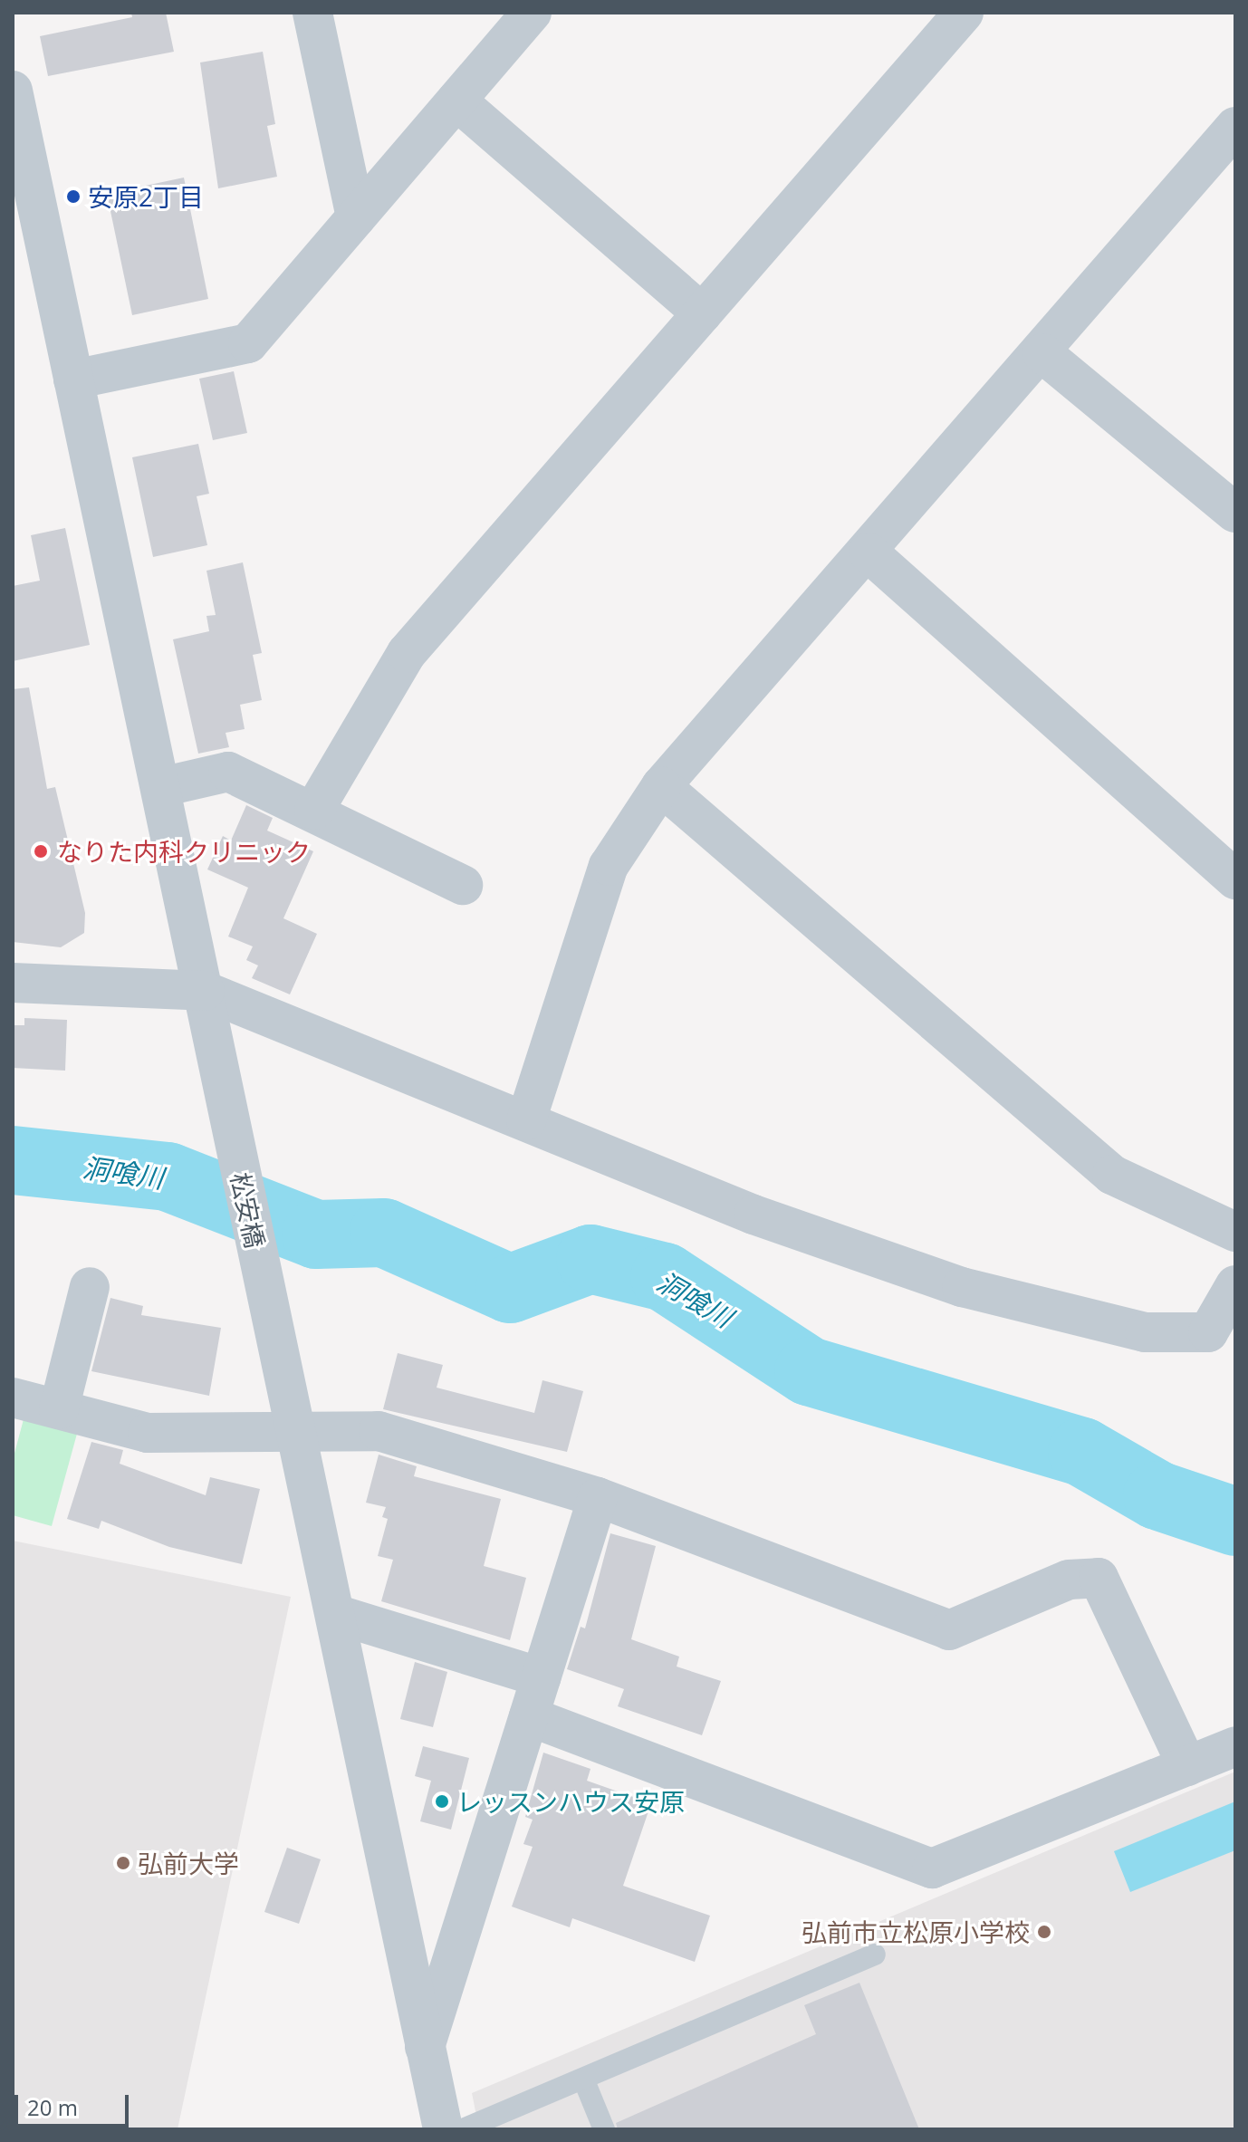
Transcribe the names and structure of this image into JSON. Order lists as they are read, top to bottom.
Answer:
{
  "streets": {
    "street": ["松安橋"]
  },
  "water": ["洞喰川"],
  "places": [
    "安原2丁目",
    "なりた内科クリニック",
    "レッスンハウス安原",
    "弘前大学",
    "弘前市立松原小学校"
  ],
  "scale_bar": "20 m"
}
